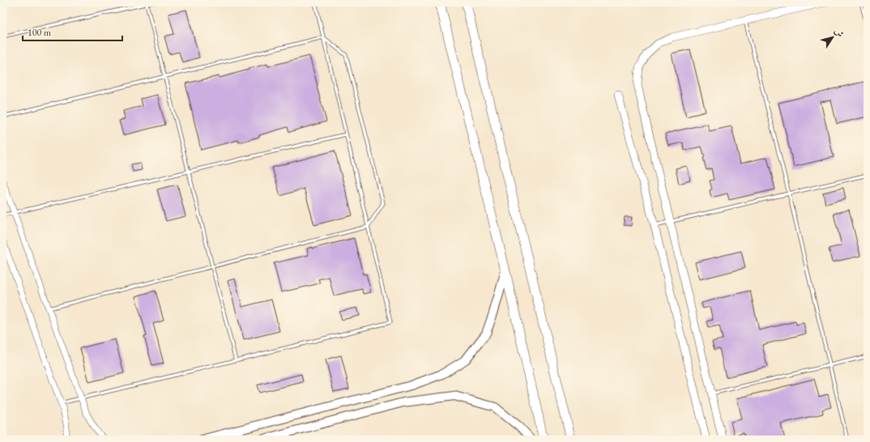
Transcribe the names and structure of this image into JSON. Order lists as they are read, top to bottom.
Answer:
{
  "scale_bar": "100 m",
  "north": "top right"
}
